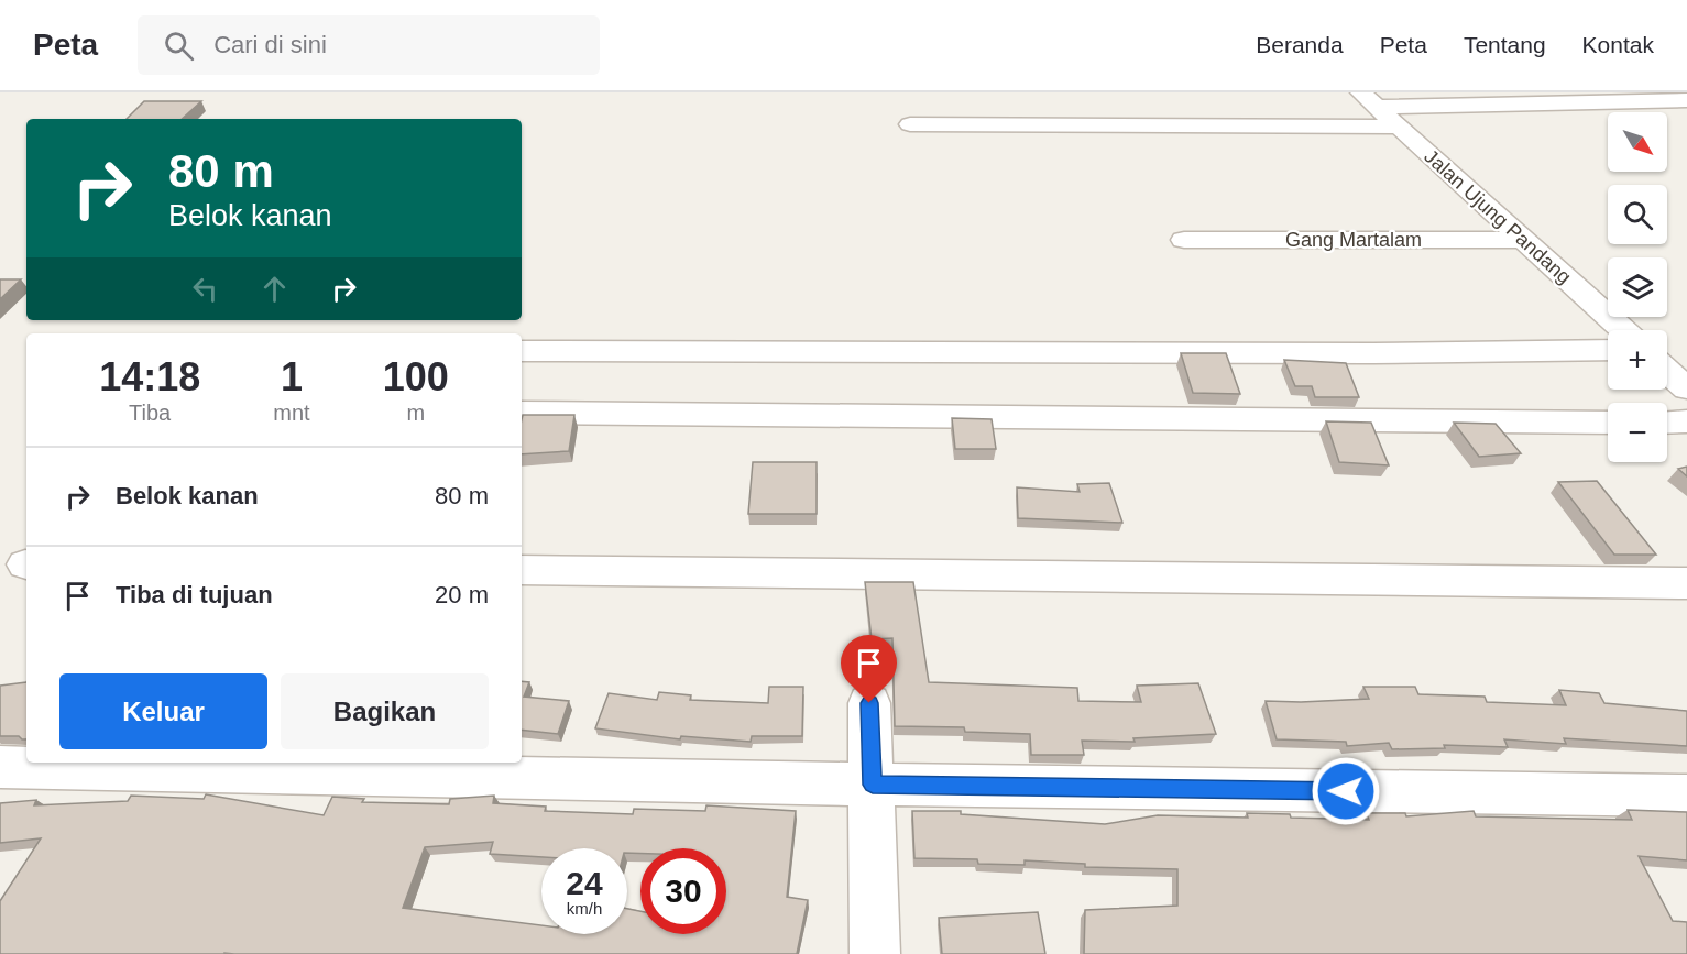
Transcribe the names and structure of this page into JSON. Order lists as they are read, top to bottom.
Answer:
{
  "streets": {
    "street": ["Jalan Ujung Pandang", "Gang Martalam"]
  },
  "crossings": [
    ["Jalan Ujung Pandang", "Gang Martalam"]
  ],
  "north": "bottom right",
  "page": {
    "header": "Peta",
    "search": "Cari di sini",
    "nav": [
      "Beranda",
      "Peta",
      "Tentang",
      "Kontak"
    ],
    "map_buttons": ["+", "−"],
    "turn": ["80 m", "Belok kanan"],
    "eta": [
      "14:18",
      "Tiba",
      "1",
      "mnt",
      "100",
      "m"
    ],
    "list": [
      {
        "name": "Belok kanan",
        "value": "80 m"
      },
      {
        "name": "Tiba di tujuan",
        "value": "20 m"
      }
    ],
    "buttons": ["Keluar", "Bagikan"],
    "speed": "24 km/h",
    "limit": "30"
  }
}
